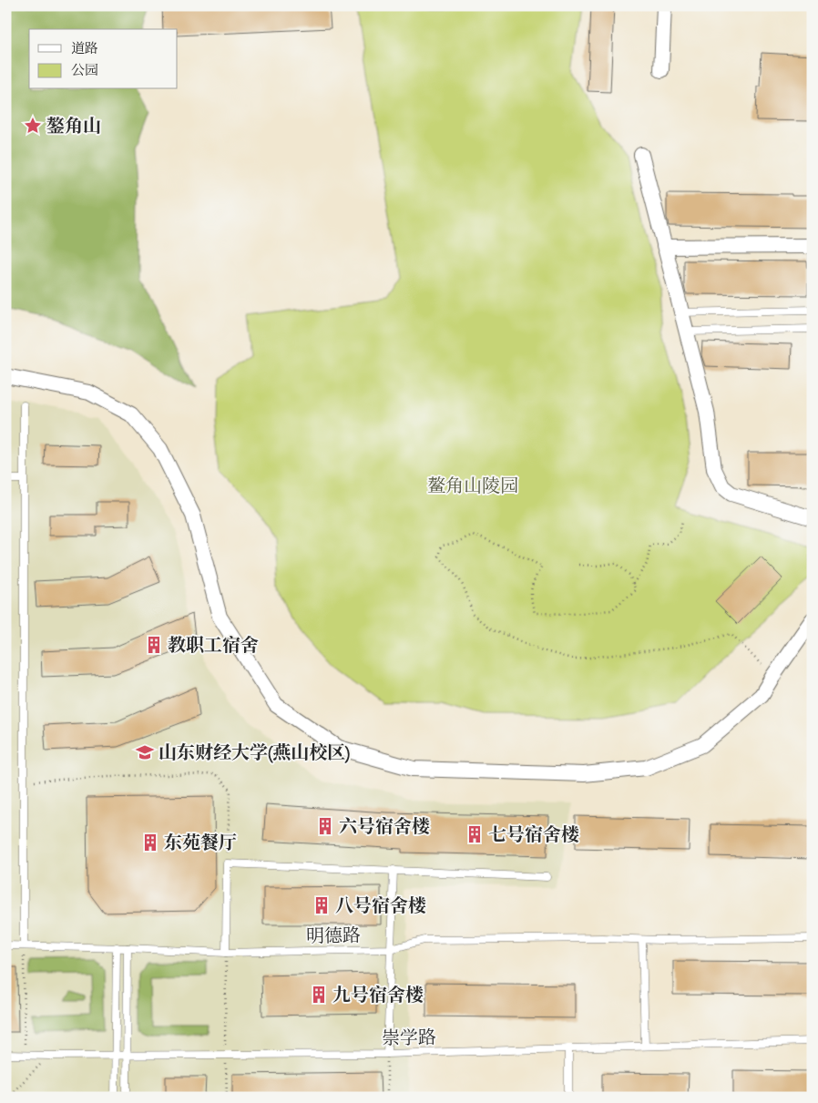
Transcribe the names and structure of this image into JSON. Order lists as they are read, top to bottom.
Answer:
{
  "streets": {
    "lane": ["明德路", "崇学路"]
  },
  "parks": ["鳌角山陵园"],
  "places": {
    "place": ["鏊角山"],
    "building": [
      "教职工宿舍",
      "六号宿舍楼",
      "七号宿舍楼",
      "东苑餐厅",
      "八号宿舍楼",
      "九号宿舍楼"
    ],
    "school or university": ["山东财经大学(燕山校区)"]
  },
  "legend": ["道路", "公园"]
}
